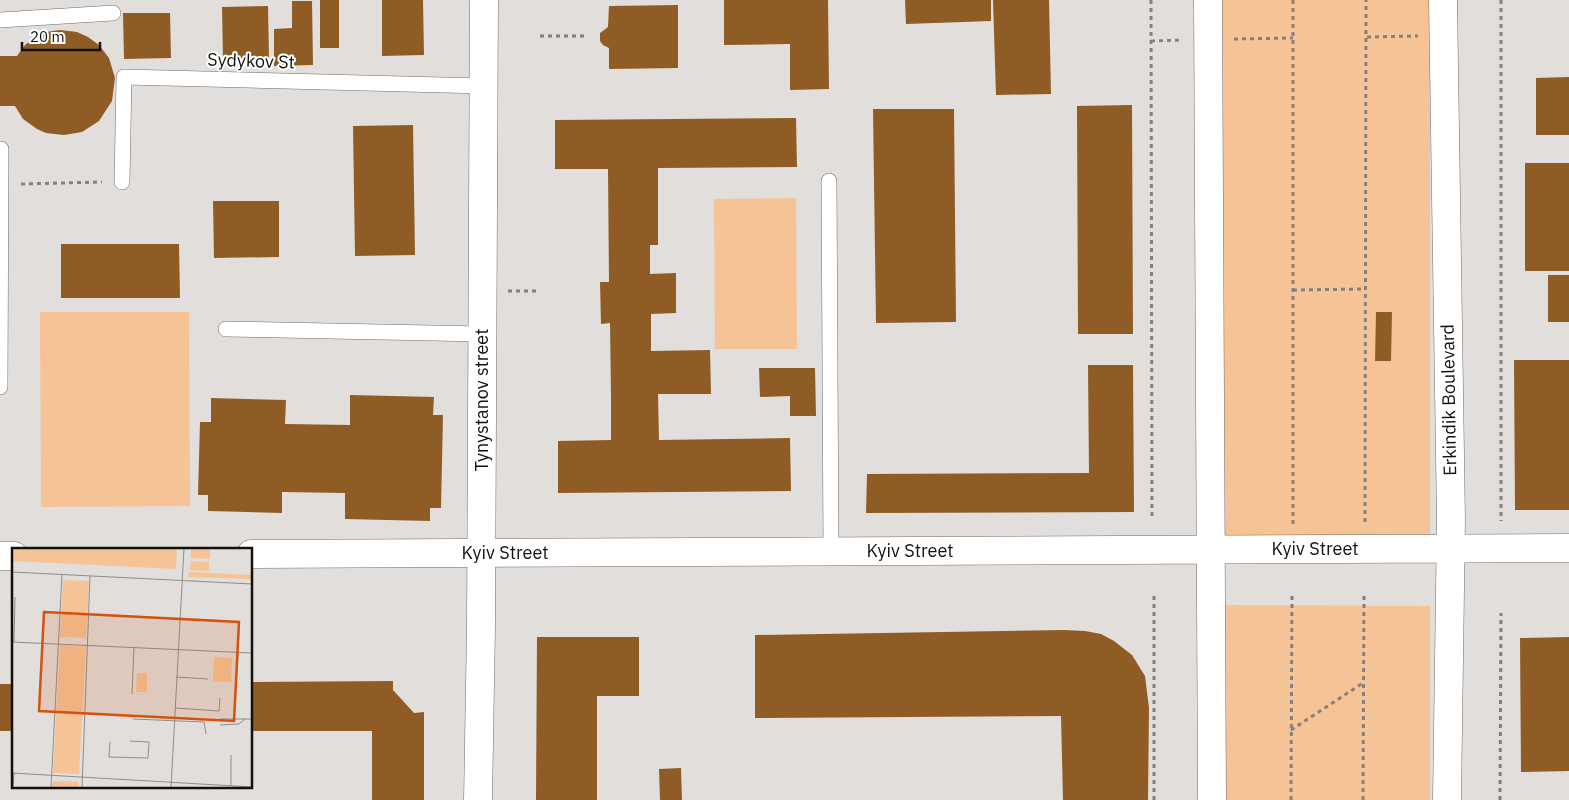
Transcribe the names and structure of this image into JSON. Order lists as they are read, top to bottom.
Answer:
{
  "streets": {
    "street": ["Tynystanov street", "Erkindik Boulevard", "Kyiv Street"],
    "lane": ["Sydykov St"]
  },
  "crossings": [
    ["Sydykov St", "Tynystanov street"],
    ["Tynystanov street", "Kyiv Street"],
    ["Erkindik Boulevard", "Kyiv Street"]
  ],
  "scale_bar": "20 m"
}
